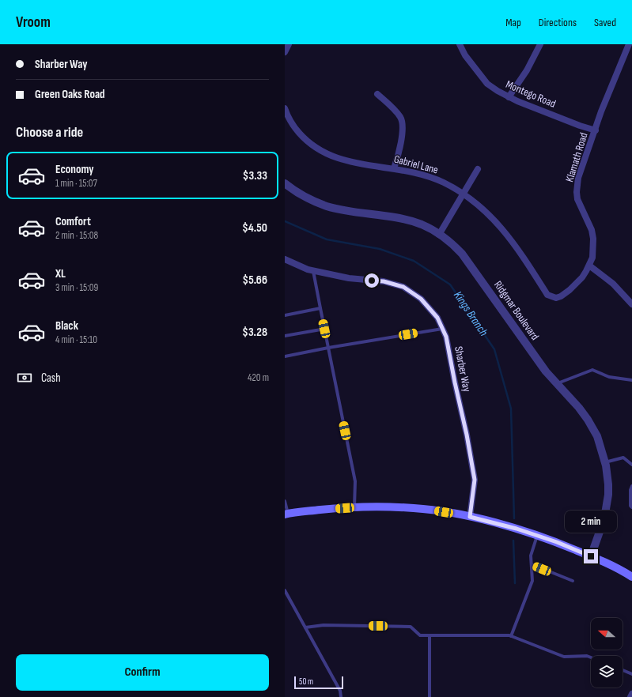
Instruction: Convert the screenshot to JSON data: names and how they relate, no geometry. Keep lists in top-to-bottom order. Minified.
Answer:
{"streets":{"street":["Montego Road","Klamath Road","Gabriel Lane","Ridgmar Boulevard","Sharber Way"]},"crossings":[["Montego Road","Klamath Road"],["Klamath Road","Gabriel Lane"]],"water":["Kings Branch"],"scale_bar":"50 m","north":"left","page":{"header":"Vroom","nav":["Map","Directions","Saved"],"banner":["Sharber Way","Green Oaks Road"],"heading":"Choose a ride","list":[{"name":"Economy","note":"1 min · 15:07","value":"$3.33"},{"name":"Comfort","note":"2 min · 15:08","value":"$4.50"},{"name":"XL","note":"3 min · 15:09","value":"$5.66"},{"name":"Black","note":"4 min · 15:10","value":"$3.28"}],"pay":["Cash","420 m"],"bubble":"2 min","buttons":"Confirm","scale":"50 m"}}
